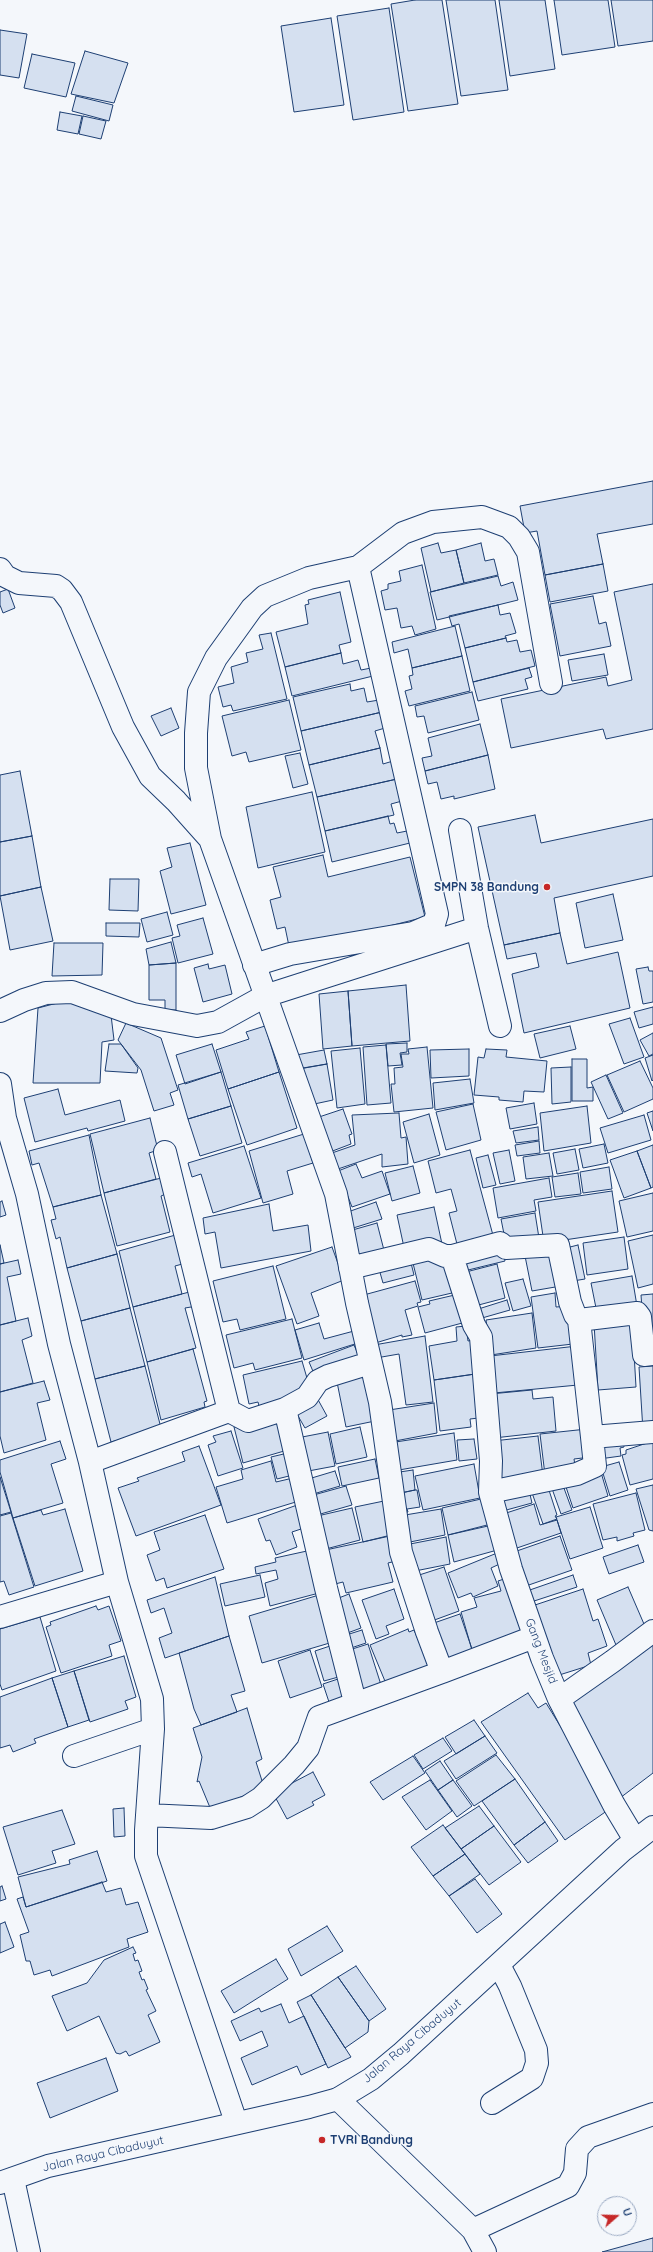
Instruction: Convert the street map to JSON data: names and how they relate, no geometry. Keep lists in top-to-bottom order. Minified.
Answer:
{"streets":{"street":["Gang Mesjid","Jalan Raya Cibaduyut"]},"places":["SMPN 38 Bandung","TVRI Bandung"],"north":"right"}
